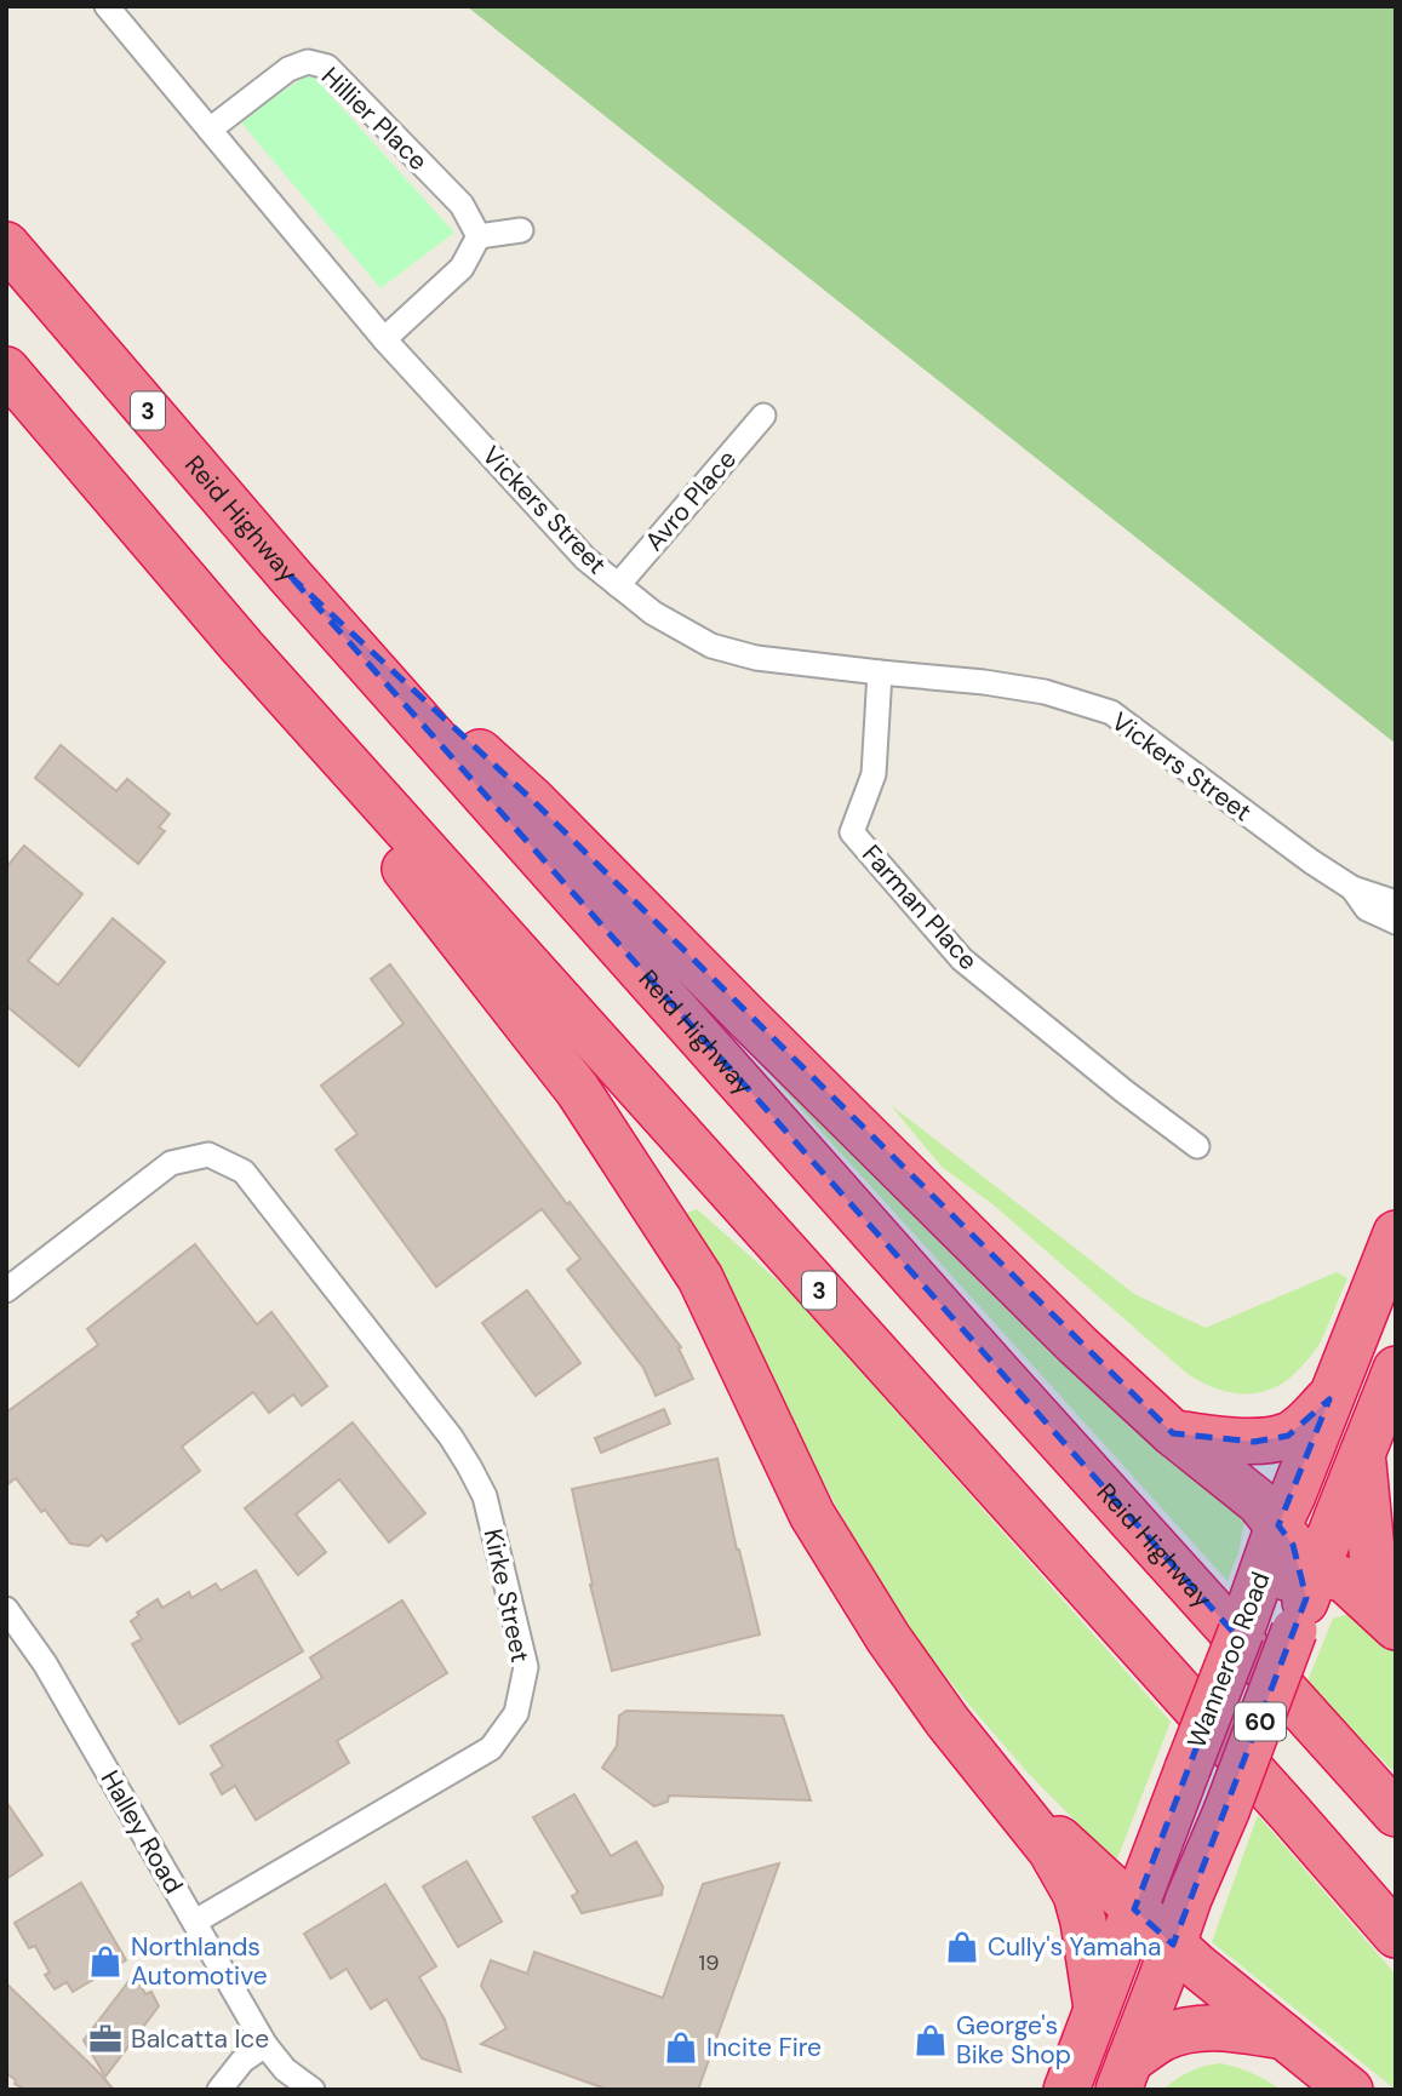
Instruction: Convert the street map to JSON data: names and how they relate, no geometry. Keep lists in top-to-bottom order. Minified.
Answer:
{"streets":{"highway":["3","Reid Highway","Wanneroo Road","60"],"street":["Hillier Place","Avro Place","Vickers Street","Farman Place","Kirke Street","Halley Road"]},"crossings":[["Hillier Place","Vickers Street"],["Avro Place","Vickers Street"],["Vickers Street","Farman Place"],["Kirke Street","Halley Road"]],"places":{"shop":["Cully's Yamaha","Northlands Automotive","George's Bike Shop","Incite Fire"],"office":["Balcatta Ice"]},"house_numbers":["19"]}
